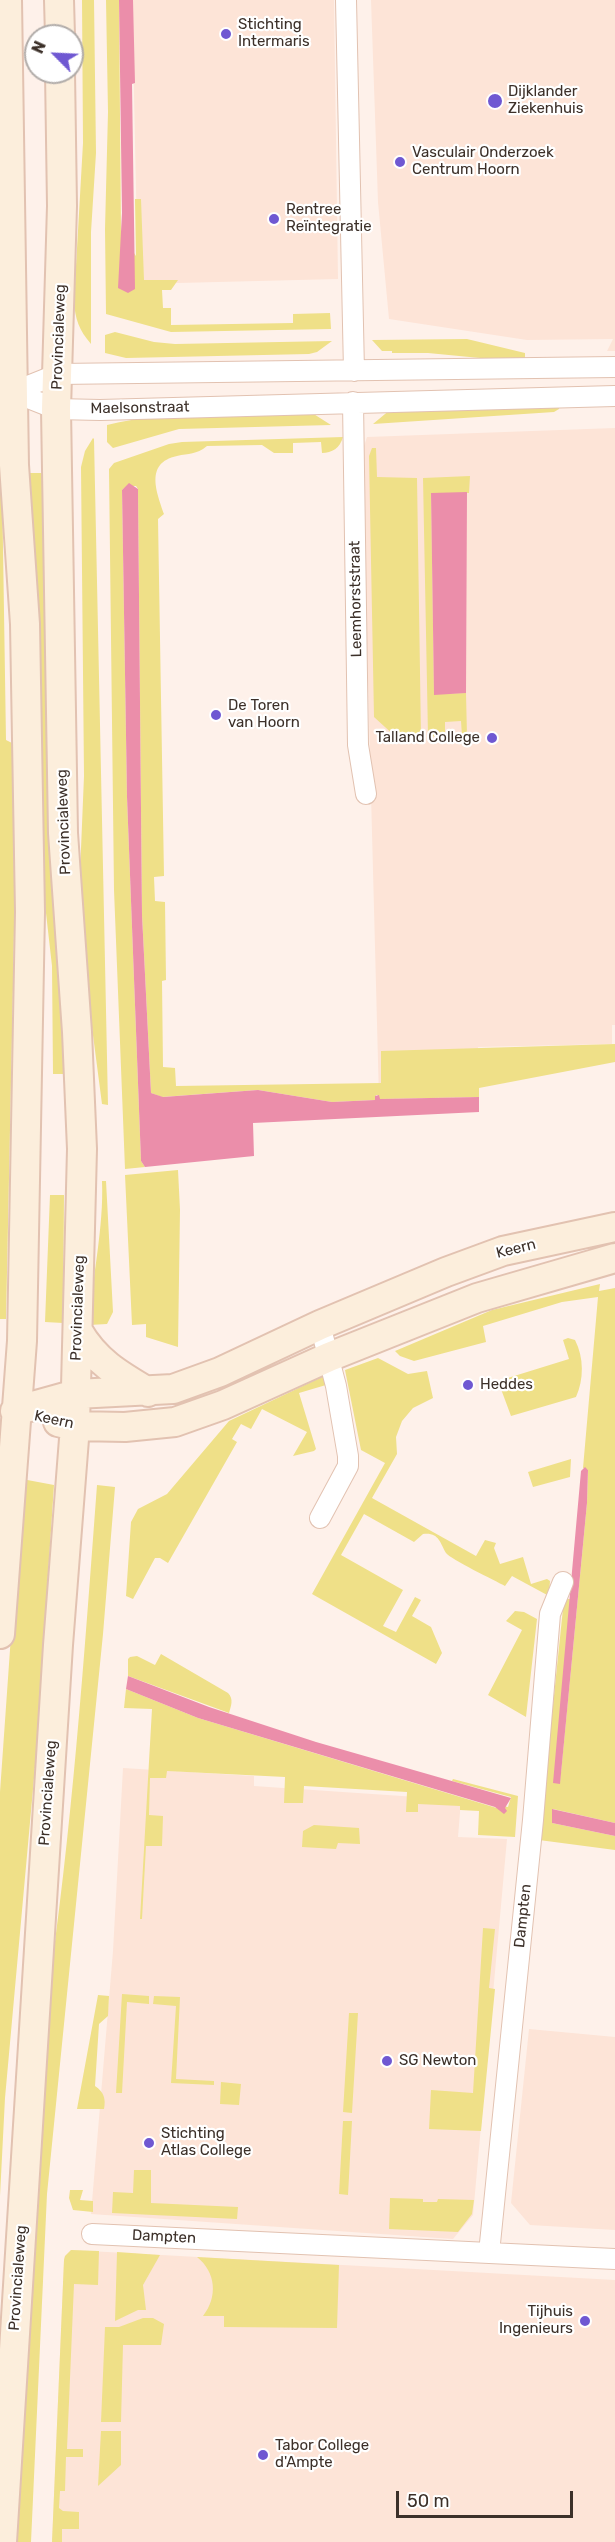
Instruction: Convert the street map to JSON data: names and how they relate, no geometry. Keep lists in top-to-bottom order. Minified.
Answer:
{"streets":{"main road":["Provincialeweg","Keern"],"street":["Maelsonstraat","Leemhorststraat","Dampten"]},"crossings":[["Provincialeweg","Maelsonstraat"],["Provincialeweg","Keern"],["Maelsonstraat","Leemhorststraat"]],"places":["Stichting Intermaris","Dijklander Ziekenhuis","Vasculair Onderzoek Centrum Hoorn","Rentree Reïntegratie","De Toren van Hoorn","Talland College","Heddes","SG Newton","Stichting Atlas College","Tijhuis Ingenieurs","Tabor College d'Ampte"],"scale_bar":"50 m","north":"top left"}
